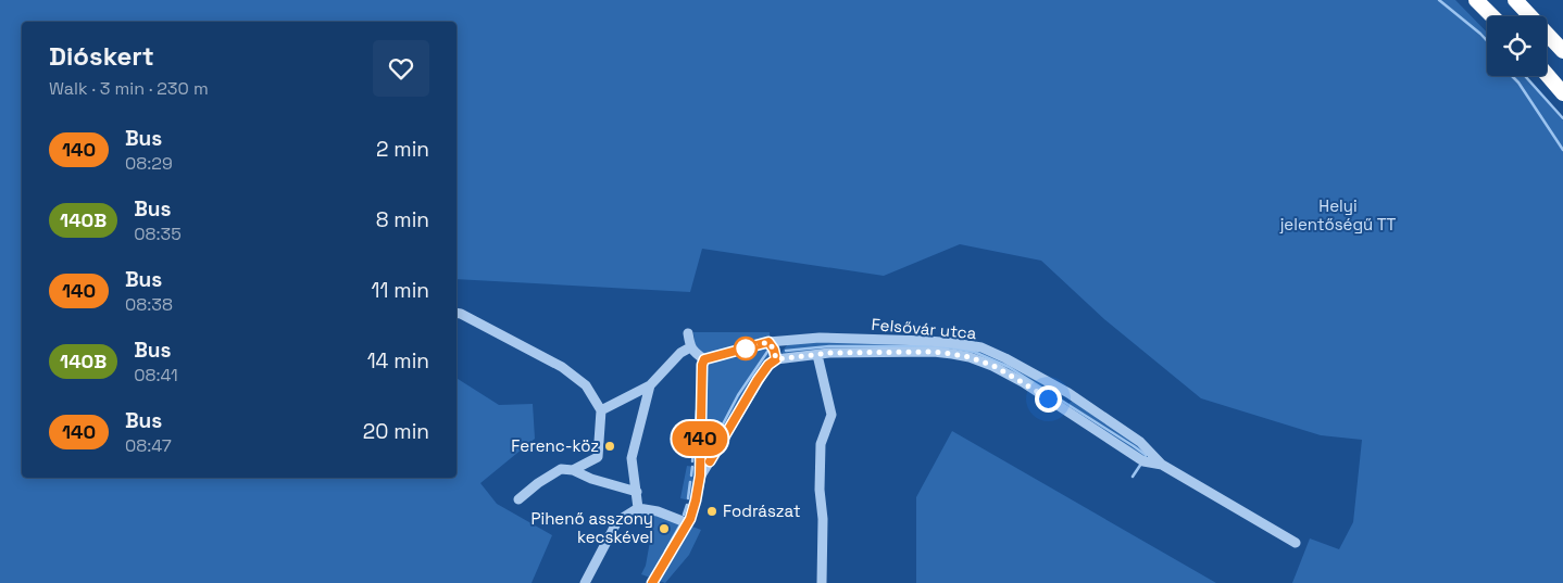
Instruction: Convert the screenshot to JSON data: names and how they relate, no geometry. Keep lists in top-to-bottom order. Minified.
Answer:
{"streets":{"street":["Felsővár utca"]},"parks":["Helyi jelentőségű TT"],"places":["Ferenc-köz","Fodrászat","Pihenő asszony kecskével"],"lines":["bus line 140"],"page":{"on_map":"140","heading":["Dióskert","Walk · 3 min · 230 m"],"list":[{"mark":"140","name":"Bus","note":"08:29","value":"2 min"},{"mark":"140B","name":"Bus","note":"08:35","value":"8 min"},{"mark":"140","name":"Bus","note":"08:38","value":"11 min"},{"mark":"140B","name":"Bus","note":"08:41","value":"14 min"},{"mark":"140","name":"Bus","note":"08:47","value":"20 min"}]}}
